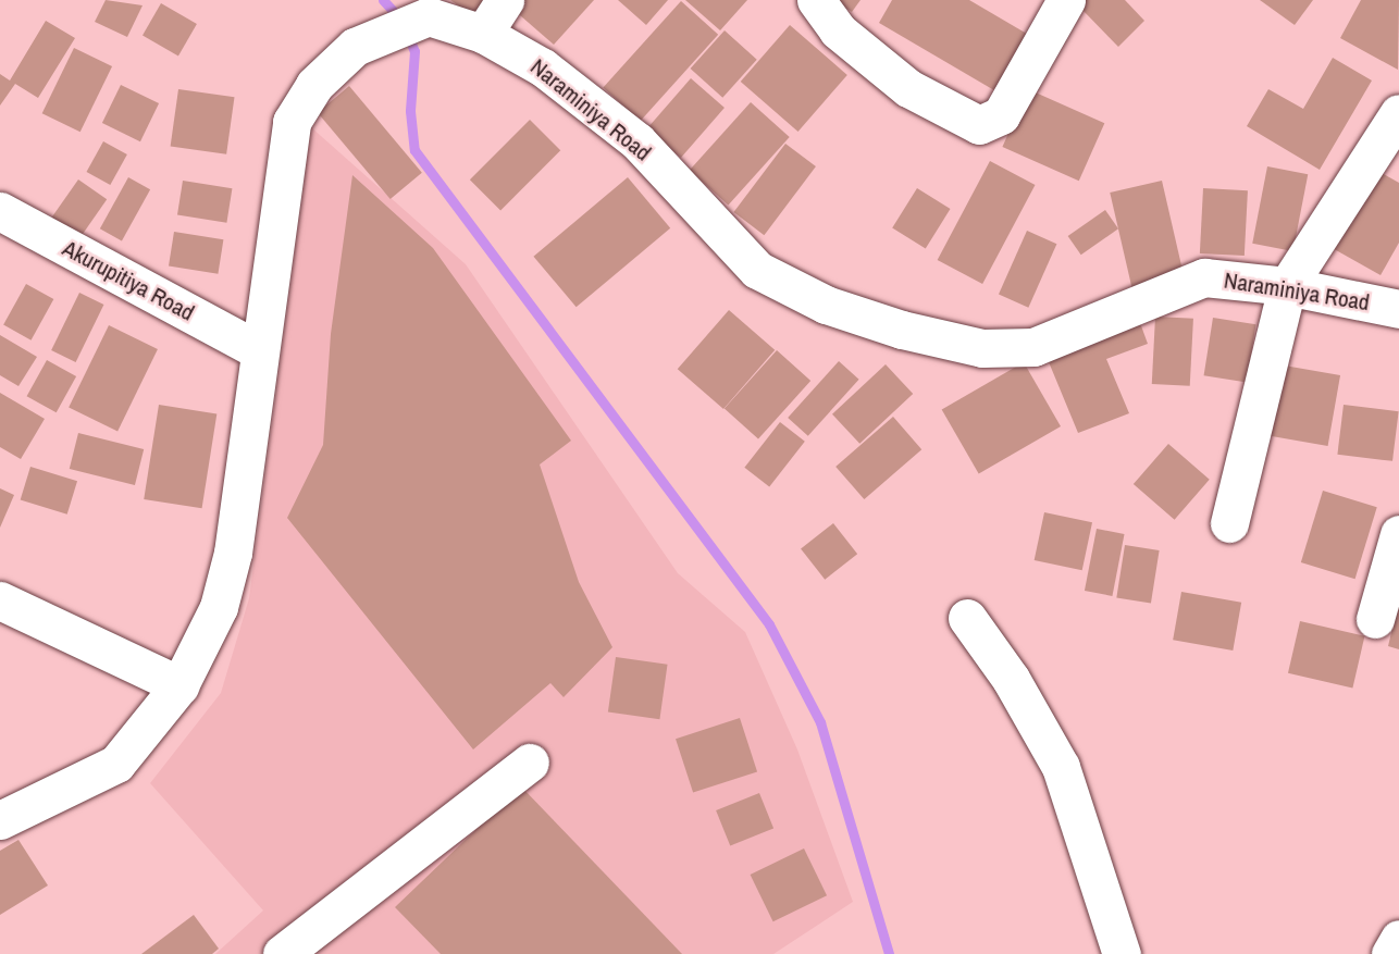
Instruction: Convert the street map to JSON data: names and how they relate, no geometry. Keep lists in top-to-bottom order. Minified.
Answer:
{"streets":{"street":["Naraminiya Road","Akurupitiya Road"]},"crossings":[["Naraminiya Road","Akurupitiya Road"]]}
